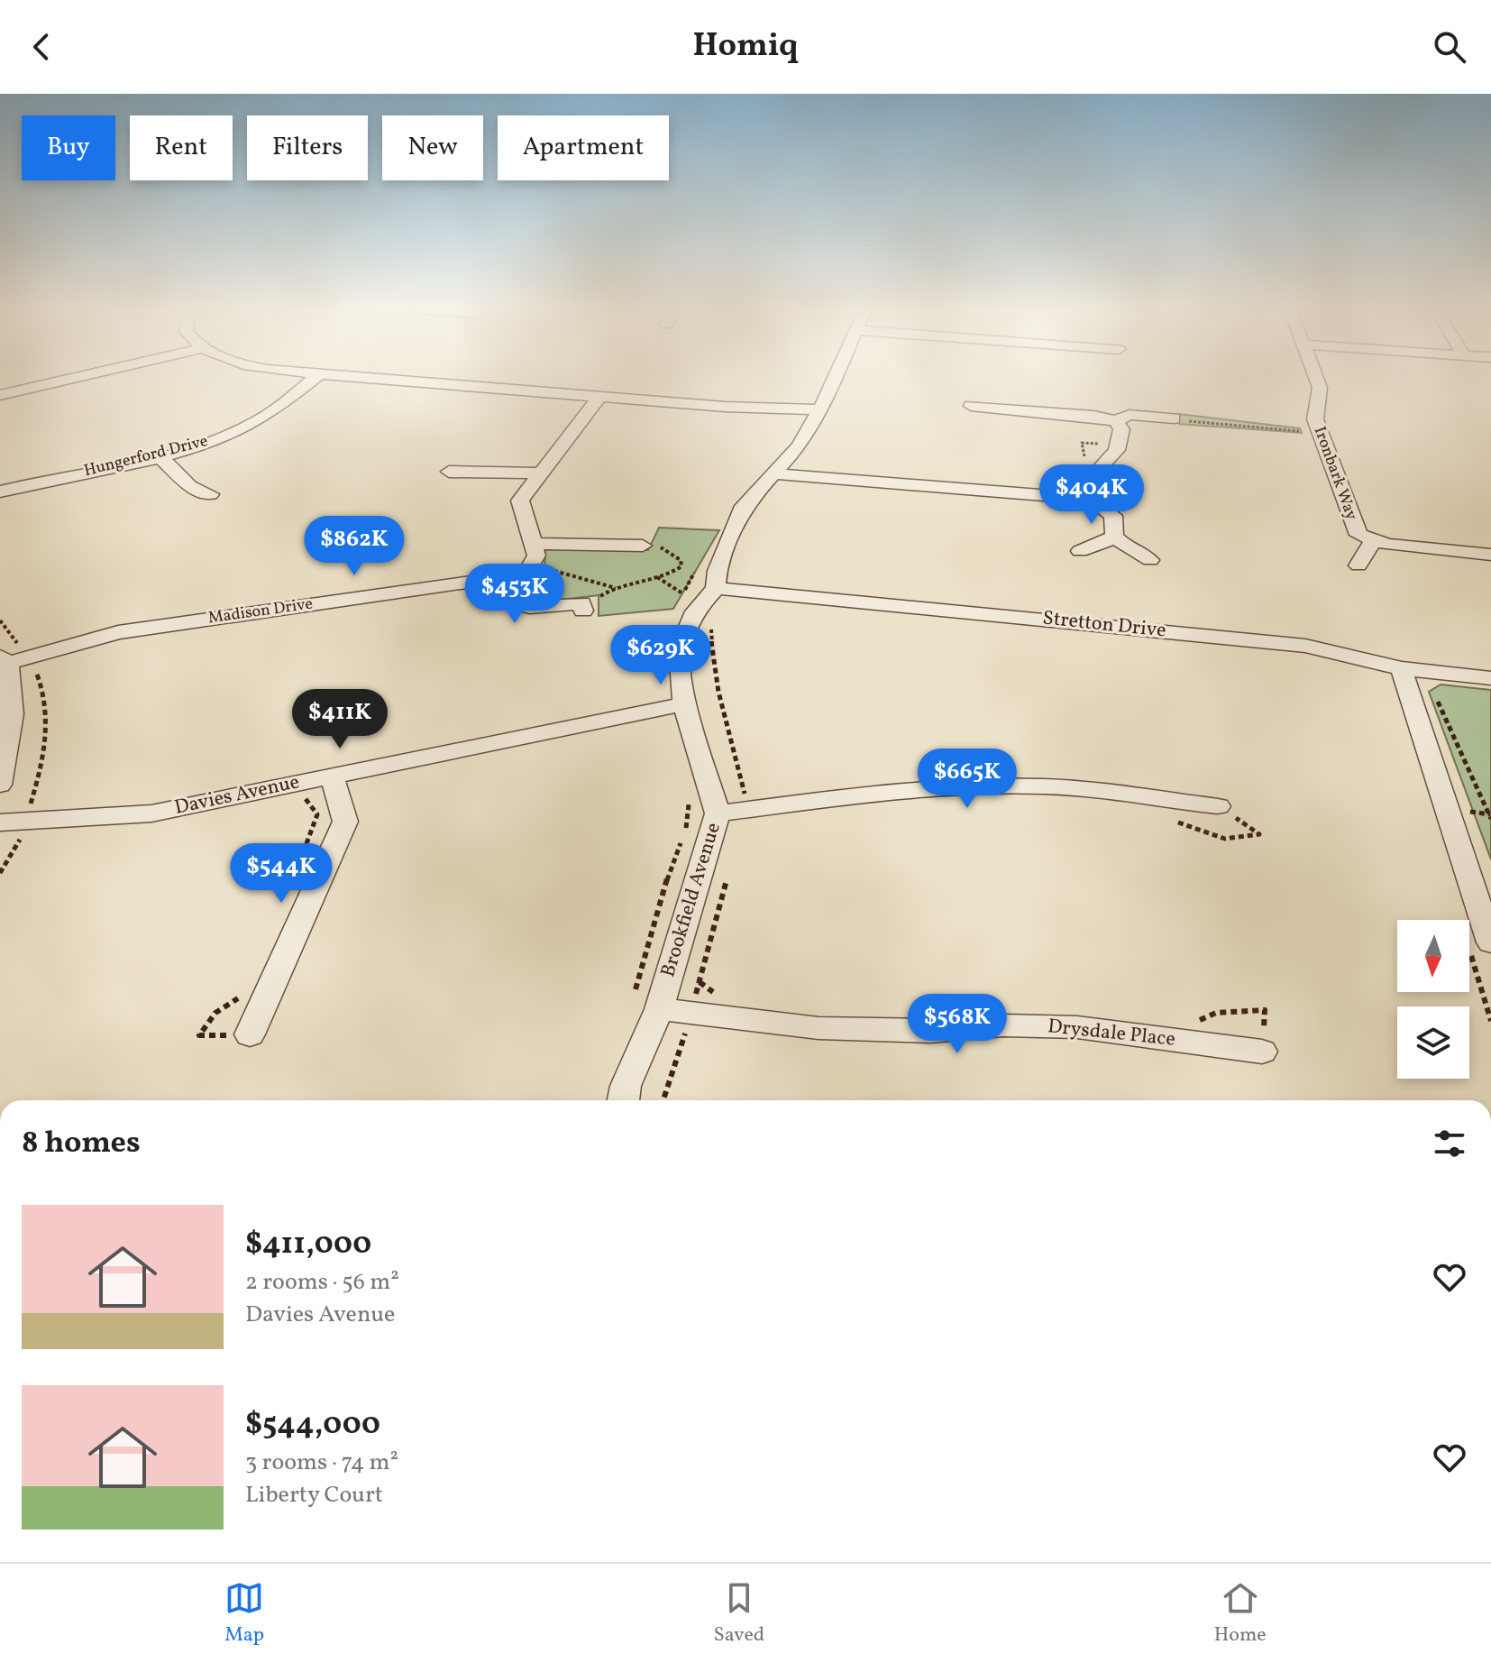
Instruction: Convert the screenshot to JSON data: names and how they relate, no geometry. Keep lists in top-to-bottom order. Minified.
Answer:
{"streets":{"street":["Hungerford Drive","Ironbark Way","Madison Drive","Stretton Drive","Davies Avenue","Brookfield Avenue","Drysdale Place"]},"crossings":[["Stretton Drive","Brookfield Avenue"],["Davies Avenue","Brookfield Avenue"],["Brookfield Avenue","Drysdale Place"]],"north":"bottom","page":{"header":"Homiq","chip":["Buy","Rent","Filters","New","Apartment"],"price":["$404K","$862K","$453K","$629K","$411K","$665K","$544K","$568K"],"heading":"8 homes","list":[{"name":"$411,000","note":"2 rooms · 56 m² · Davies Avenue"},{"name":"$544,000","note":"3 rooms · 74 m² · Liberty Court"}],"tabs":["Map","Saved","Home"]}}
